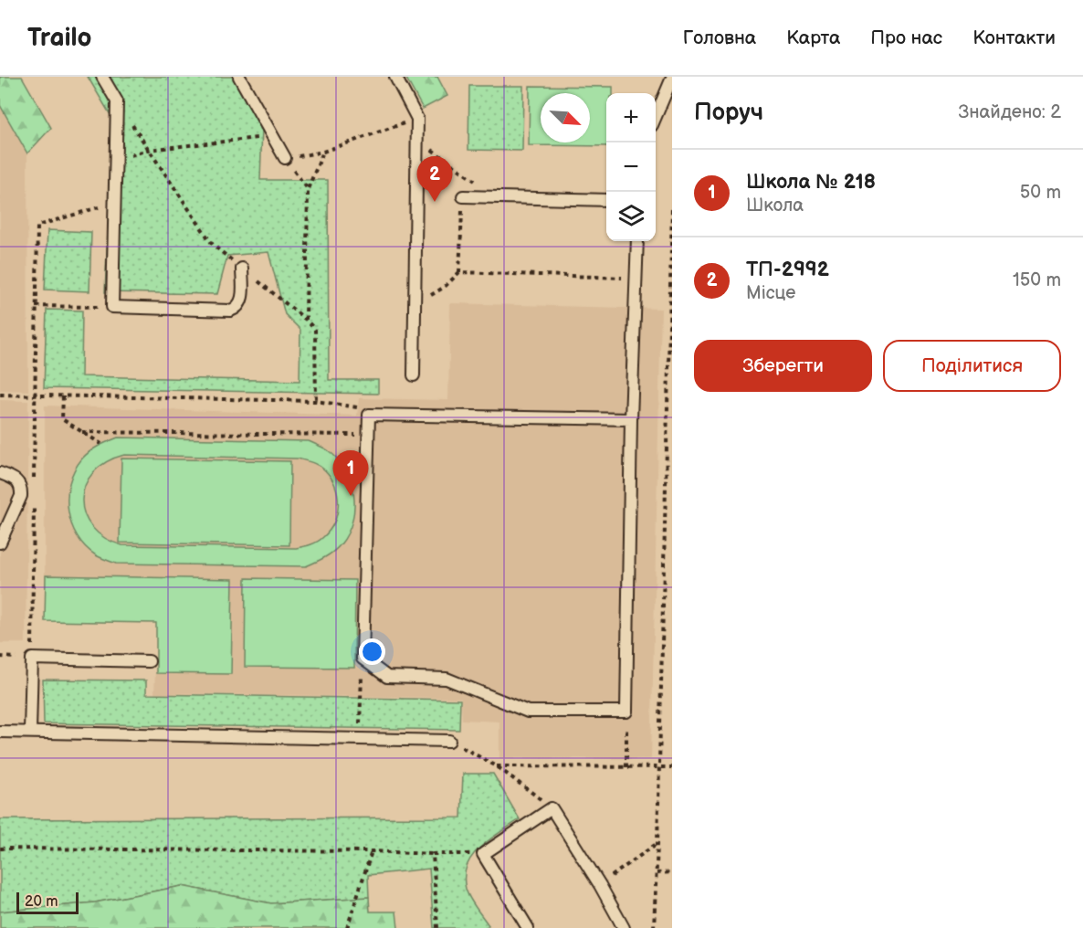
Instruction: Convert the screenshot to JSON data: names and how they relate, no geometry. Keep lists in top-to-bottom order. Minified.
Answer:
{"scale_bar":"20 m","north":"bottom right","page":{"header":"Trailo","nav":["Головна","Карта","Про нас","Контакти"],"heading":["Поруч","Знайдено: 2"],"map_buttons":["+","−"],"list":[{"mark":"1","name":"Школа № 218","note":"Школа","value":"50 m"},{"mark":"2","name":"ТП-2992","note":"Місце","value":"150 m"}],"pins":["2","1"],"buttons":["Зберегти","Поділитися"],"scale":"20 m"}}
